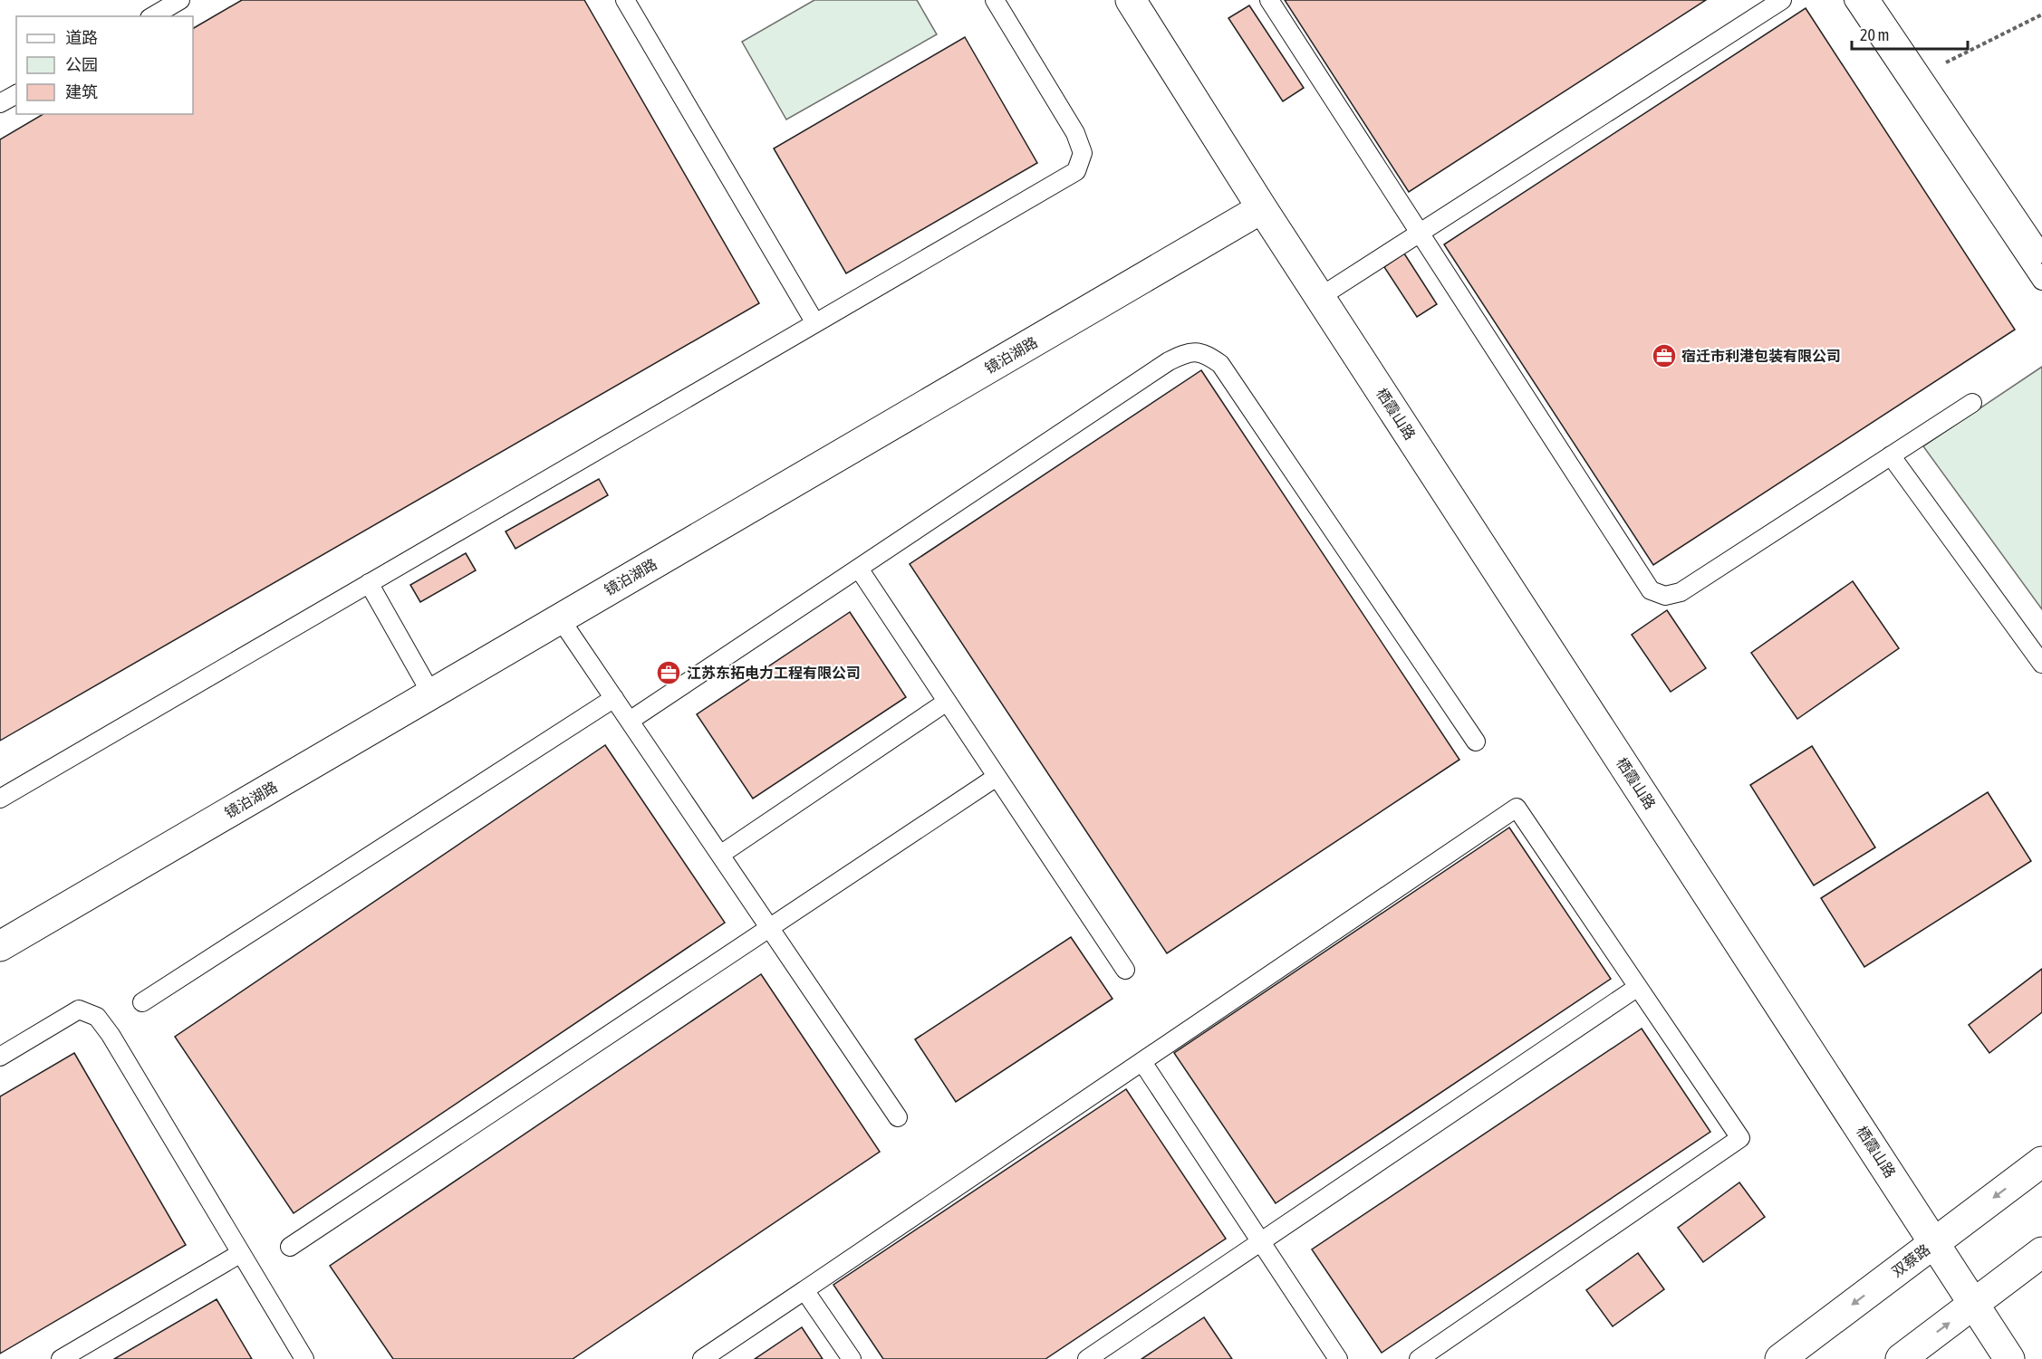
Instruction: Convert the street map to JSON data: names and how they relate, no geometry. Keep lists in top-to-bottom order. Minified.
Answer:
{"streets":{"street":["镜泊湖路","栖霞山路","双蔡路"]},"crossings":[["镜泊湖路","栖霞山路"],["栖霞山路","双蔡路"]],"places":{"office":["宿迁市利港包装有限公司","江苏东拓电力工程有限公司"]},"legend":["道路","公园","建筑"],"scale_bar":"20 m"}
